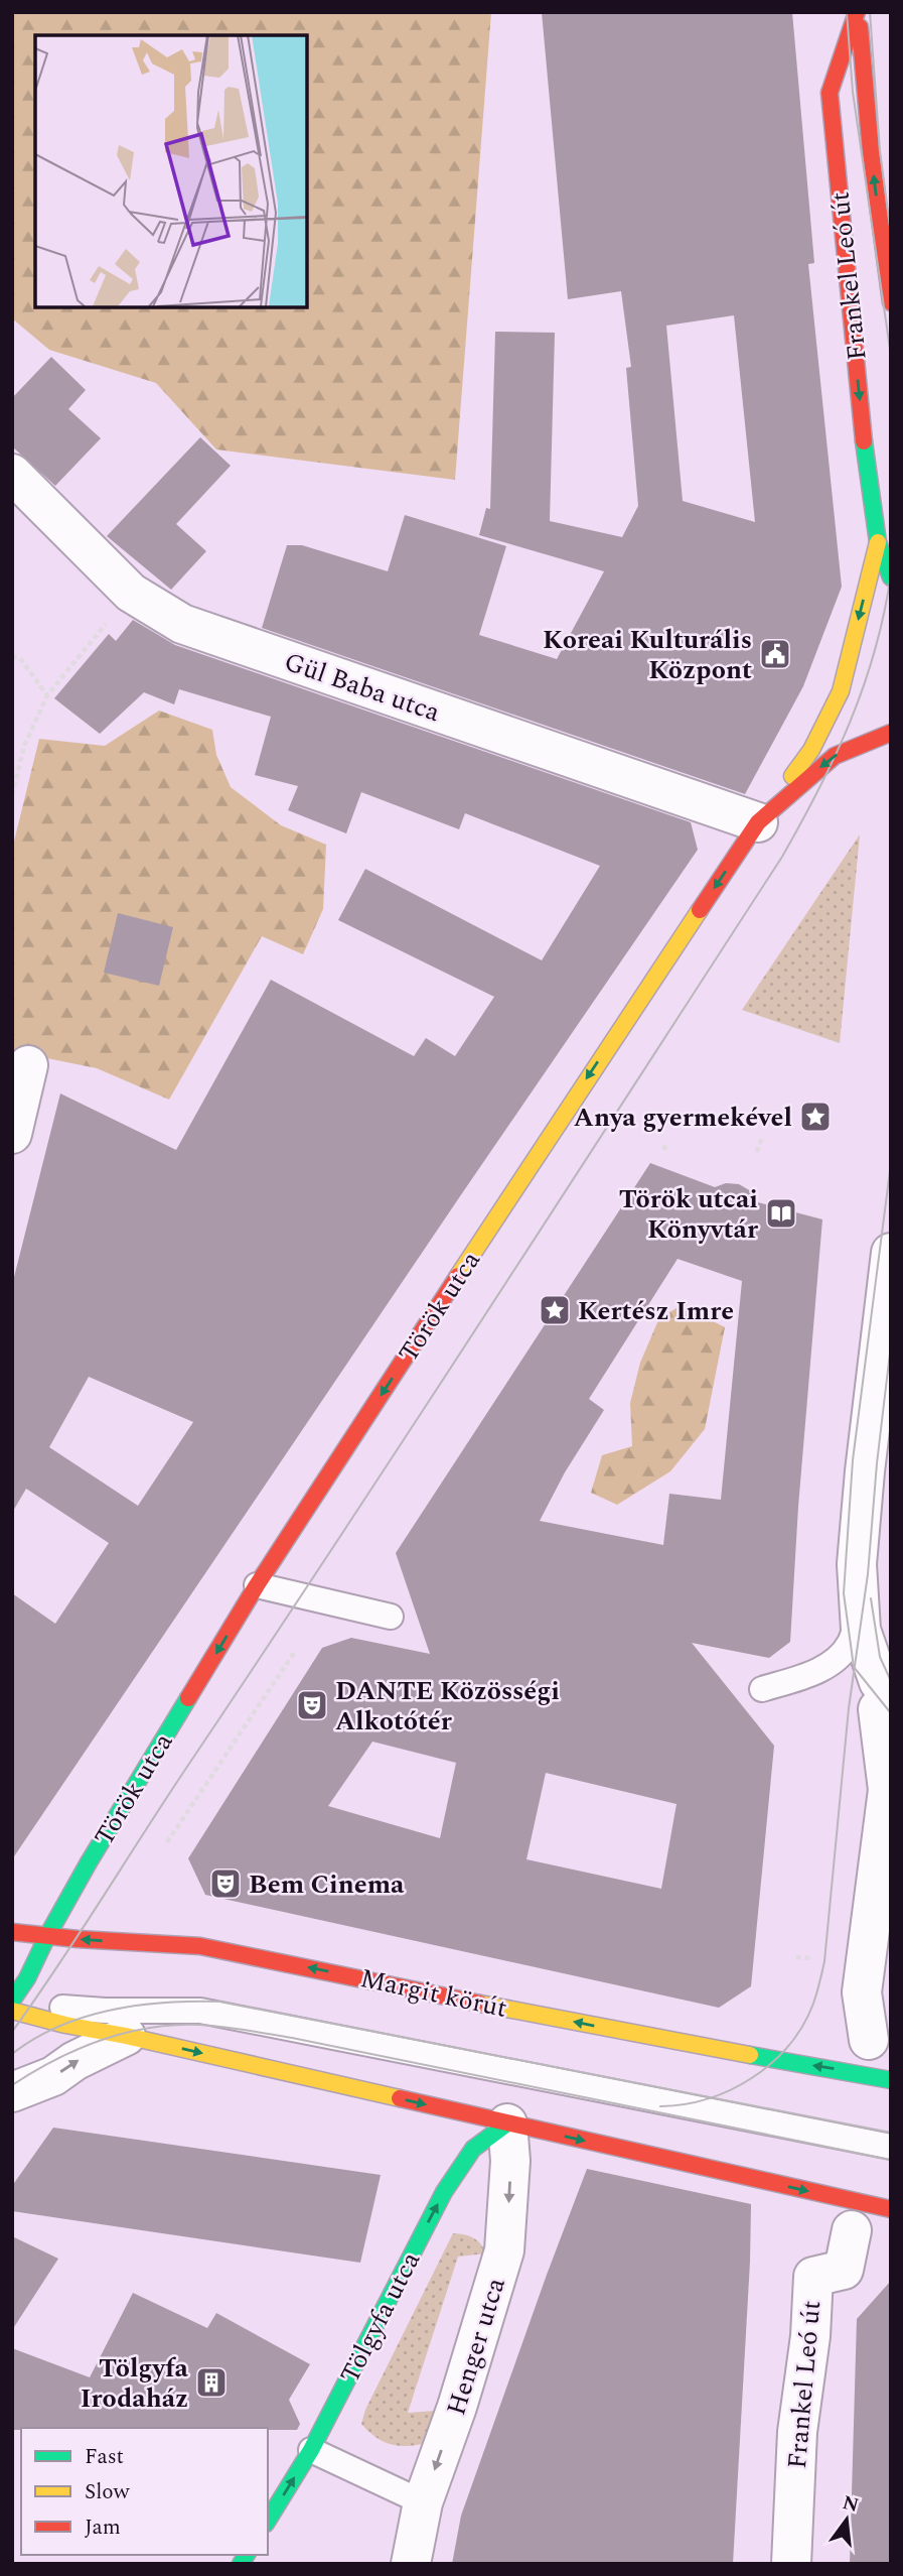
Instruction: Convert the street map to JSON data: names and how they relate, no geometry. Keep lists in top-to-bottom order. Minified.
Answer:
{"streets":{"main road":["Frankel Leó út","Török utca","Margit körút","Tölgyfa utca"],"street":["Gül Baba utca","Henger utca"]},"crossings":[["Frankel Leó út","Gül Baba utca"],["Frankel Leó út","Török utca"],["Gül Baba utca","Török utca"],["Török utca","Margit körút"],["Tölgyfa utca","Henger utca"]],"one_way":["Török utca","Tölgyfa utca","Henger utca"],"places":{"public building":["Koreai Kulturális Központ"],"place":["Anya gyermekével","Kertész Imre"],"library":["Török utcai Könyvtár"],"theatre":["DANTE Közösségi Alkotótér","Bem Cinema"],"building":["Tölgyfa Irodaház"]},"legend":["Fast","Slow","Jam"],"north":"top"}
